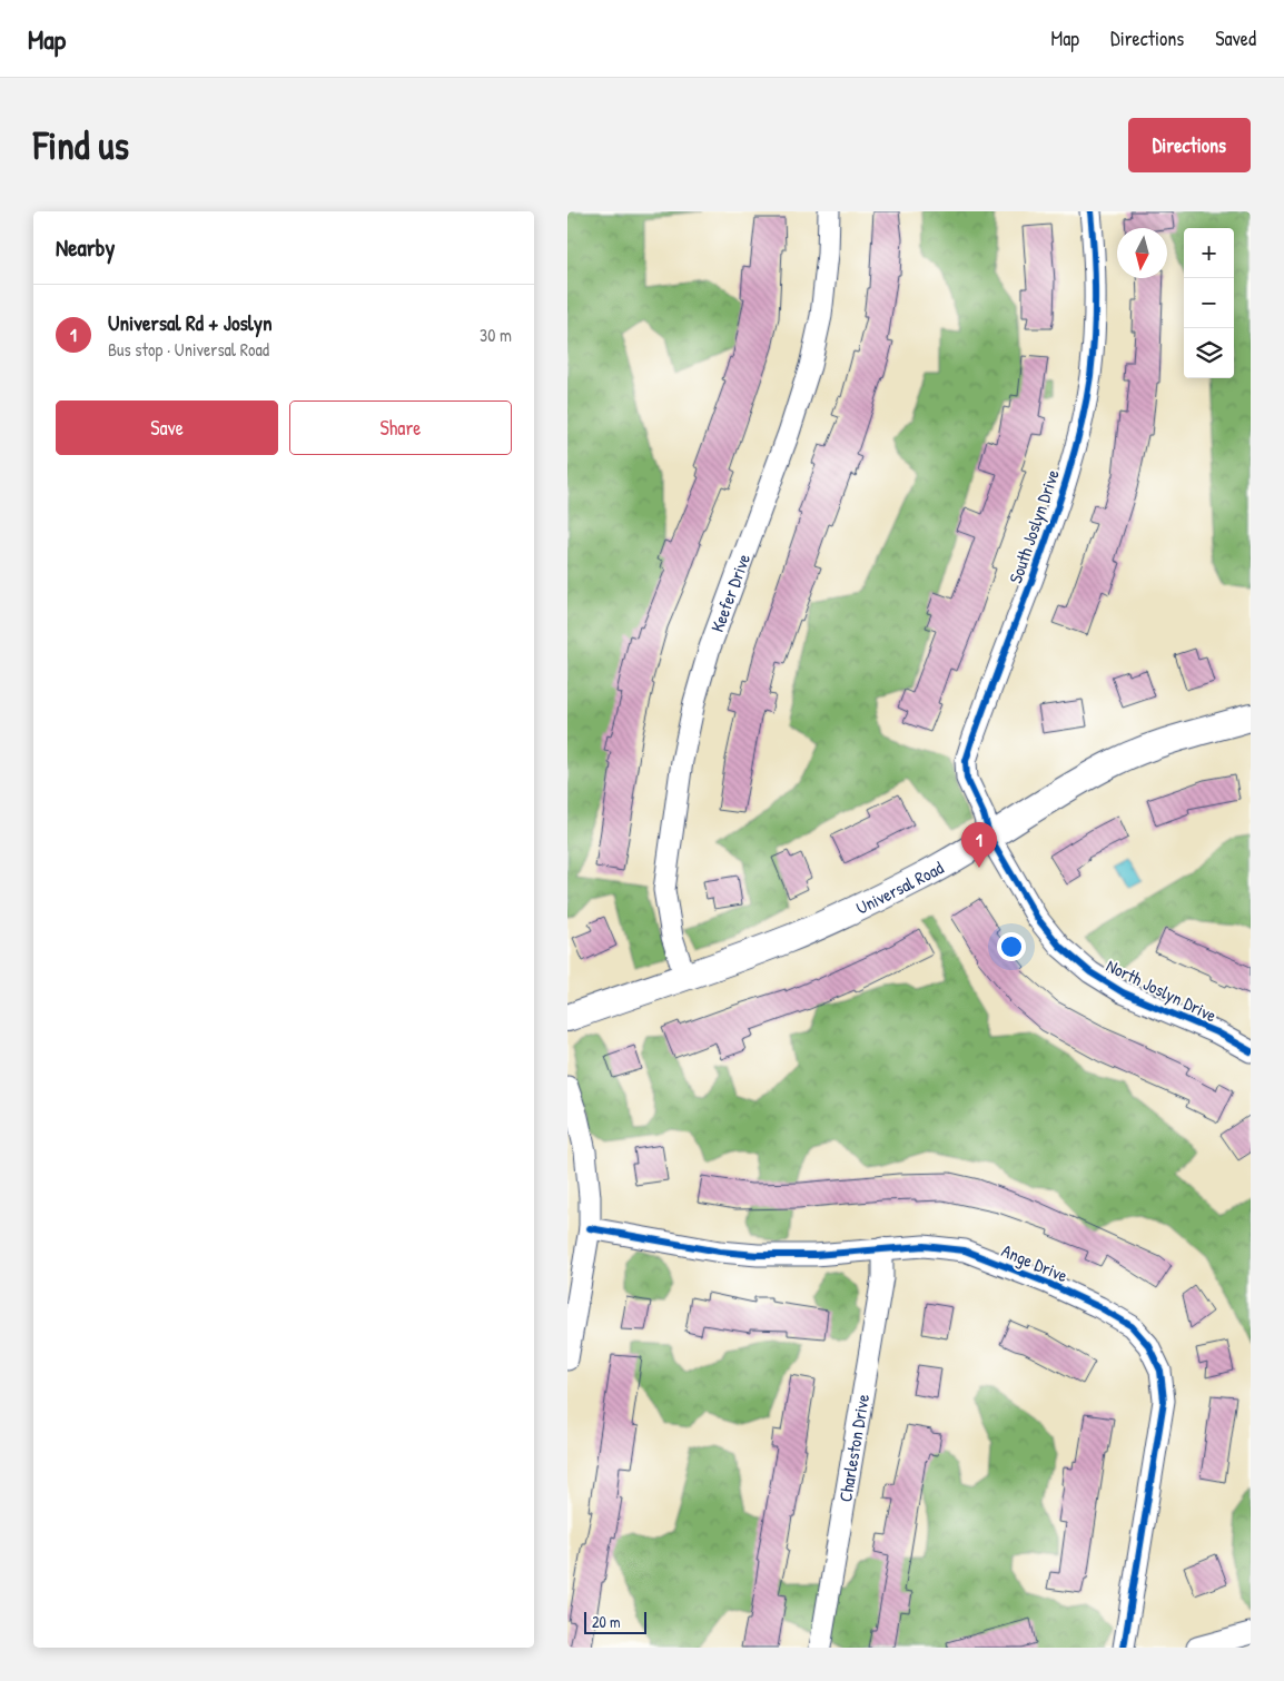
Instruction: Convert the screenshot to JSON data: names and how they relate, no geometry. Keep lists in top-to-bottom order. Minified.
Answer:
{"streets":{"street":["South Joslyn Drive","Keefer Drive","Universal Road","North Joslyn Drive","Ange Drive","Charleston Drive"]},"crossings":[["South Joslyn Drive","Universal Road"],["South Joslyn Drive","North Joslyn Drive"],["Keefer Drive","Universal Road"],["Universal Road","North Joslyn Drive"],["Ange Drive","Charleston Drive"]],"scale_bar":"20 m","north":"bottom","page":{"header":"Map","nav":["Map","Directions","Saved"],"buttons":["Directions",["Save","Share"]],"title":"Find us","heading":"Nearby","map_buttons":["+","−"],"list":[{"mark":"1","name":"Universal Rd + Joslyn","note":"Bus stop · Universal Road","value":"30 m"}],"pins":"1","scale":"20 m"}}
